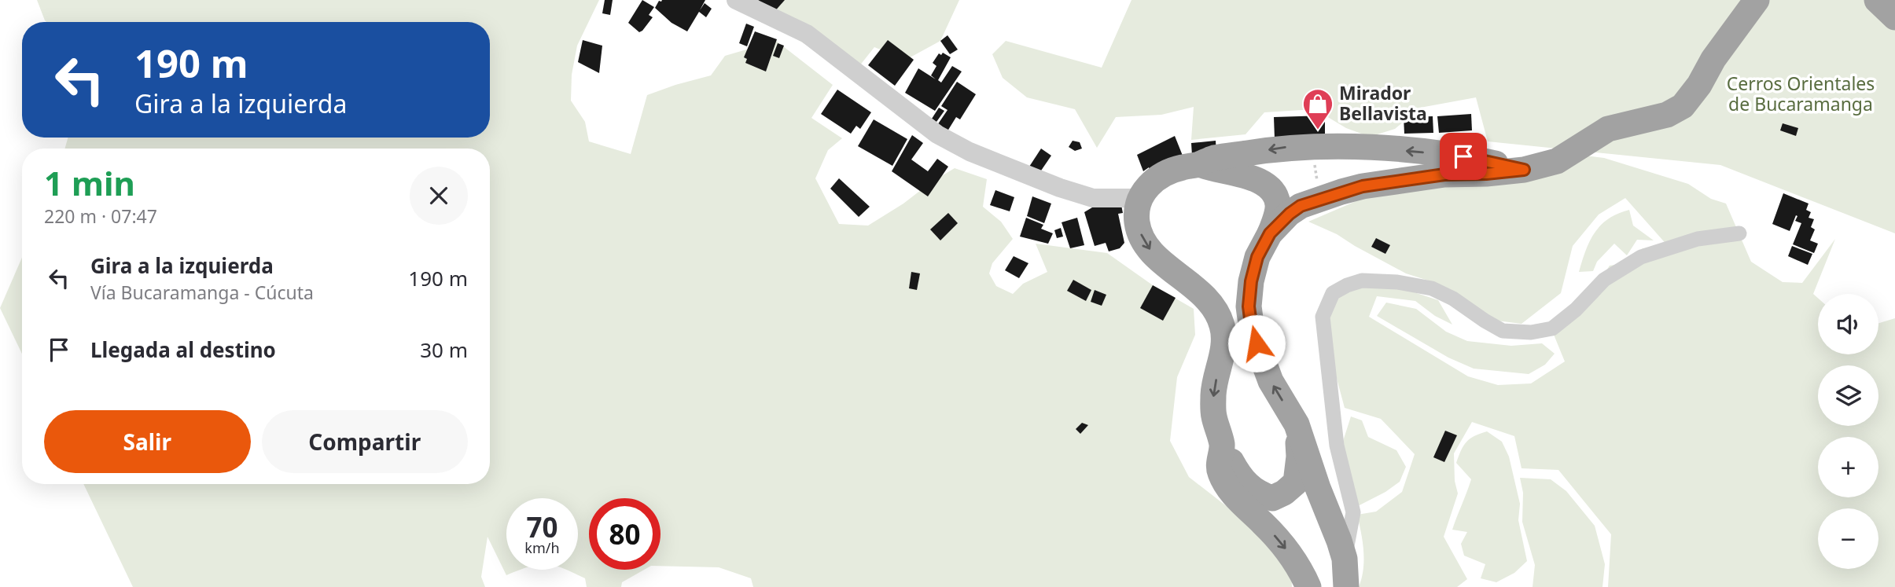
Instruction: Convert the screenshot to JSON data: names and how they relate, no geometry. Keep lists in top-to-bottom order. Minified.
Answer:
{"parks":["Cerros Orientales de Bucaramanga"],"places":{"shop":["Mirador Bellavista"]},"page":{"turn":["190 m","Gira a la izquierda"],"heading":["1 min","220 m · 07:47"],"list":[{"name":"Gira a la izquierda","note":"Vía Bucaramanga - Cúcuta","value":"190 m"},{"name":"Llegada al destino","value":"30 m"}],"map_buttons":["+","−"],"buttons":["Salir","Compartir"],"speed":"70 km/h","limit":"80"}}
